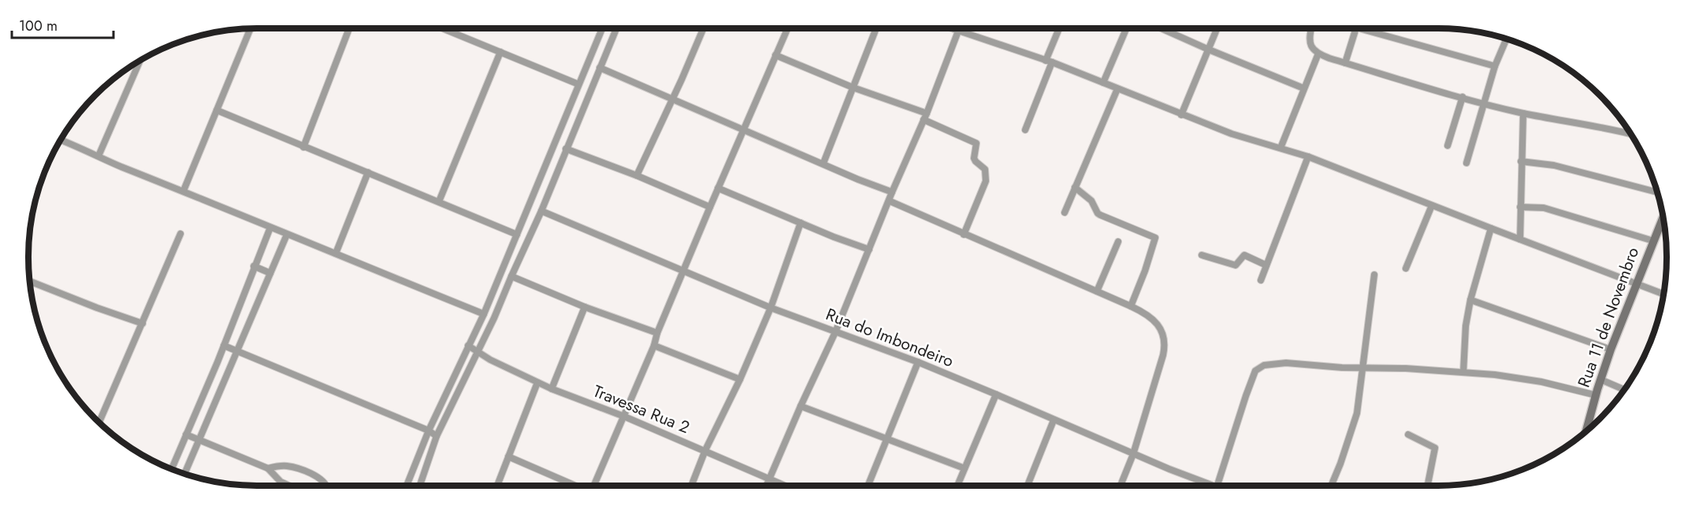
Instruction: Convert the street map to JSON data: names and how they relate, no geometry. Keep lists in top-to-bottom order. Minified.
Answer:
{"streets":{"main road":["Rua 11 de Novembro"],"street":["Rua do Imbondeiro","Travessa Rua 2"]},"scale_bar":"100 m"}
